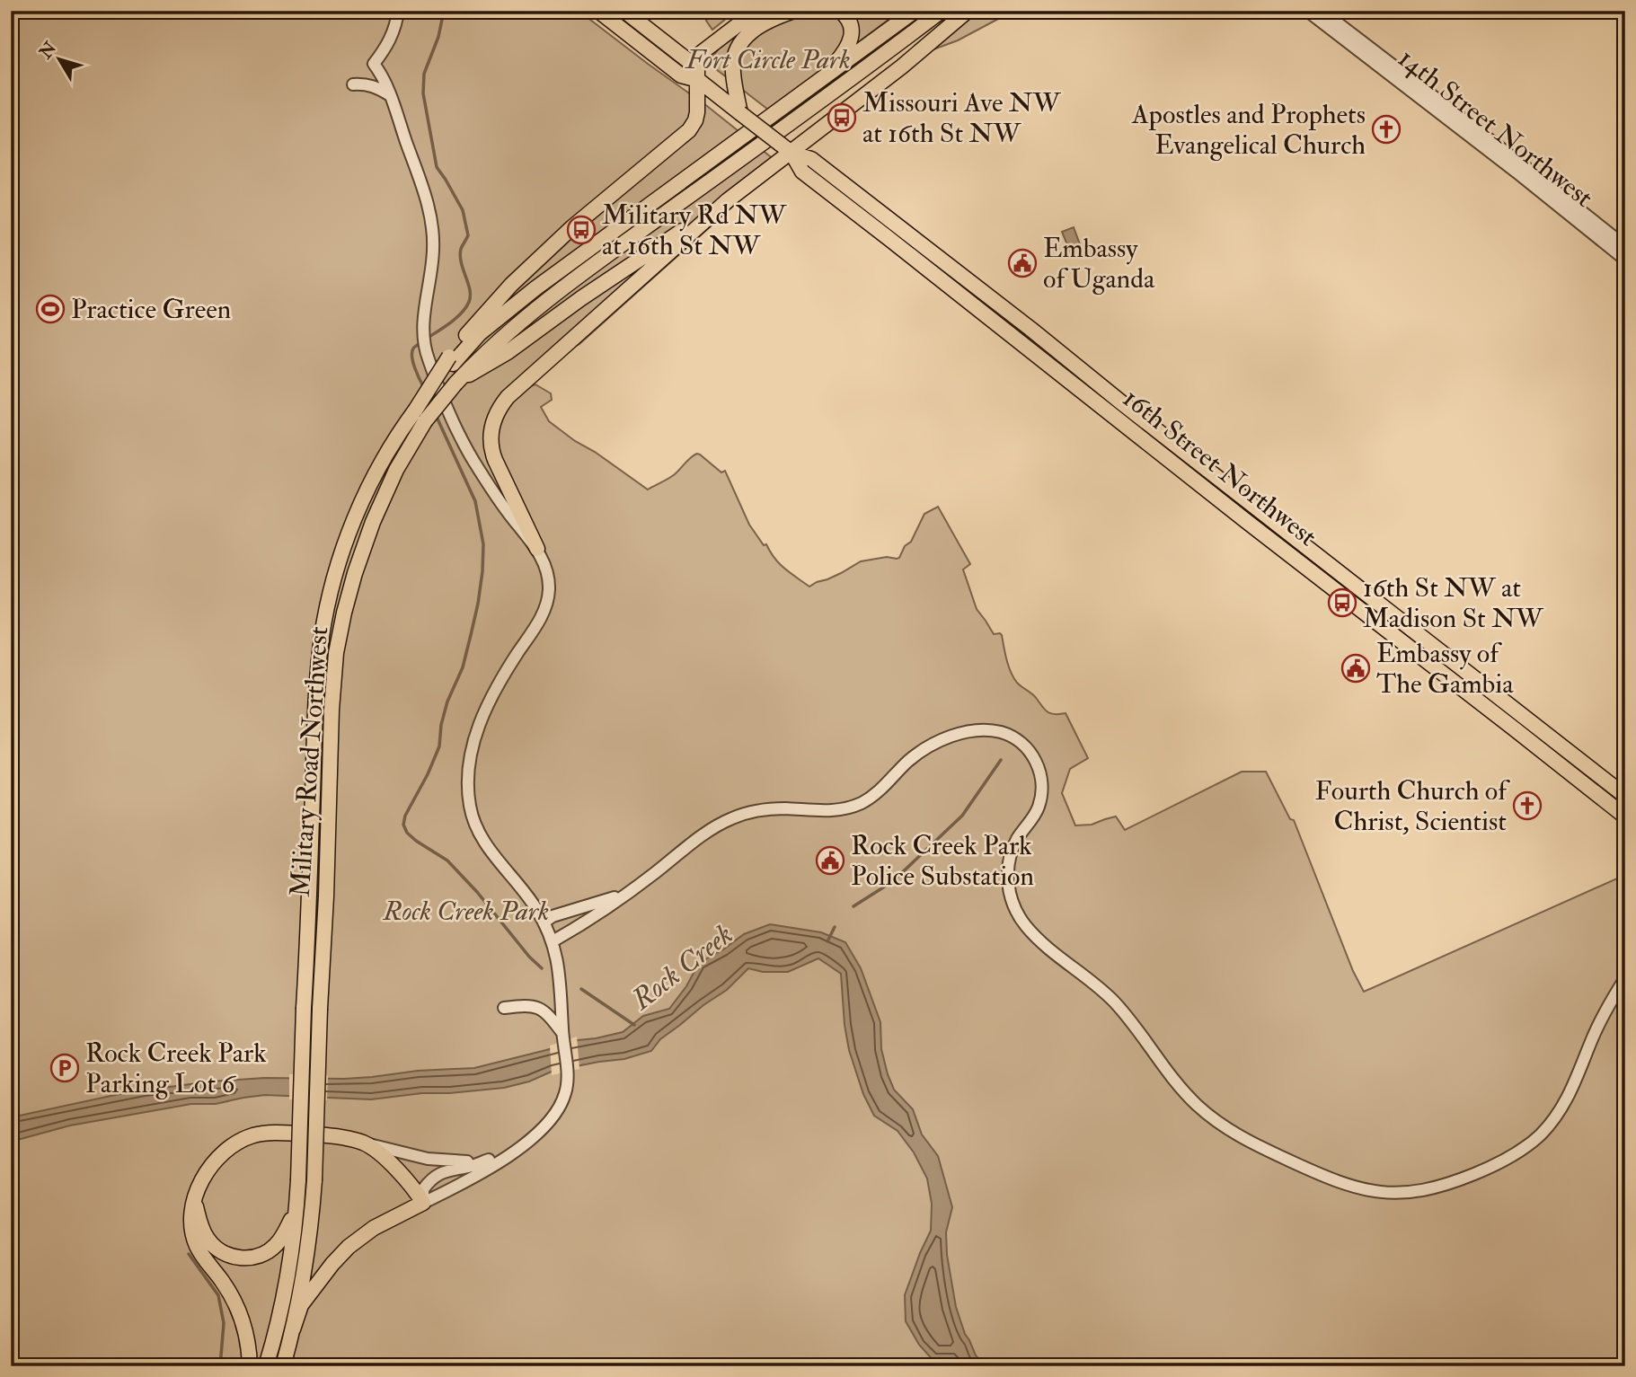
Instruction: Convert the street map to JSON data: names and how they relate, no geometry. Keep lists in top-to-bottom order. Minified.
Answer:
{"streets":{"main road":["16th Street Northwest","Military Road Northwest"],"street":["14th Street Northwest"]},"water":["Rock Creek"],"parks":["Fort Circle Park","Rock Creek Park"],"places":{"bus stop":["Missouri Ave NW at 16th St NW","Military Rd NW at 16th St NW","16th St NW at Madison St NW"],"church":["Apostles and Prophets Evangelical Church","Fourth Church of Christ, Scientist"],"public building":["Embassy of Uganda","Embassy of The Gambia","Rock Creek Park Police Substation"],"sports":["Practice Green"],"parking":["Rock Creek Park Parking Lot 6"]},"north":"top left"}
